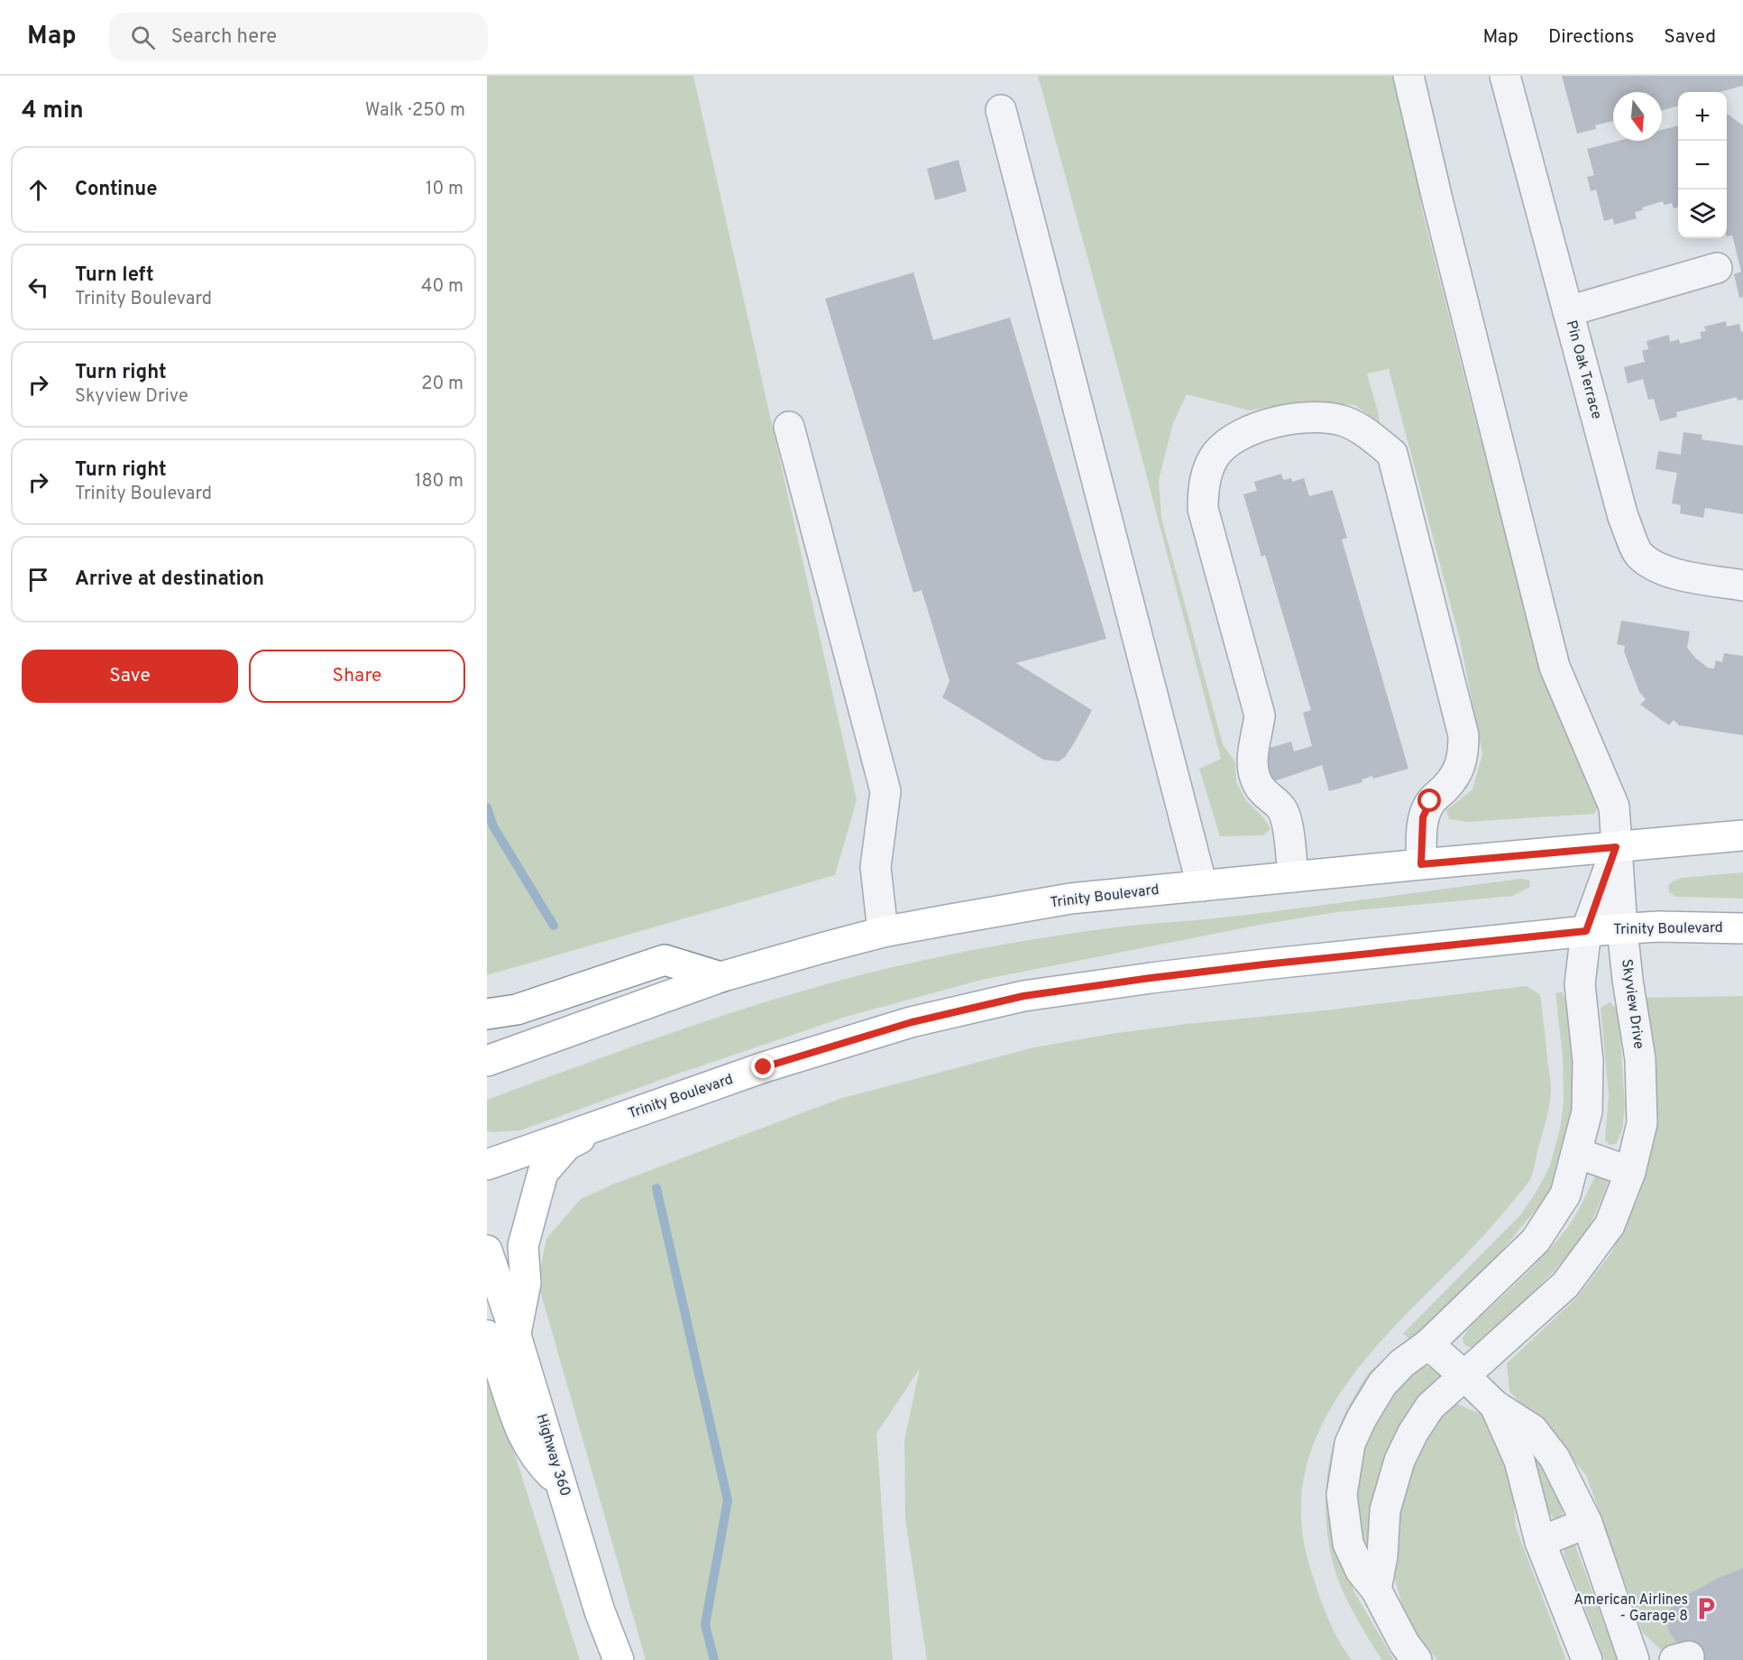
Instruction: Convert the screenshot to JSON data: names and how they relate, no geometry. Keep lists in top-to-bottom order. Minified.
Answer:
{"streets":{"main road":["Trinity Boulevard","Highway 360"],"street":["Pin Oak Terrace","Skyview Drive"]},"crossings":[["Trinity Boulevard","Skyview Drive"]],"places":{"parking":["American Airlines - Garage 8"]},"north":"bottom","page":{"header":"Map","search":"Search here","nav":["Map","Directions","Saved"],"heading":["4 min","Walk · 250 m"],"map_buttons":["+","−"],"list":[["Continue","10 m"],["Turn left","Trinity Boulevard","40 m"],["Turn right","Skyview Drive","20 m"],["Turn right","Trinity Boulevard","180 m"],"Arrive at destination"],"buttons":["Save","Share"]}}
